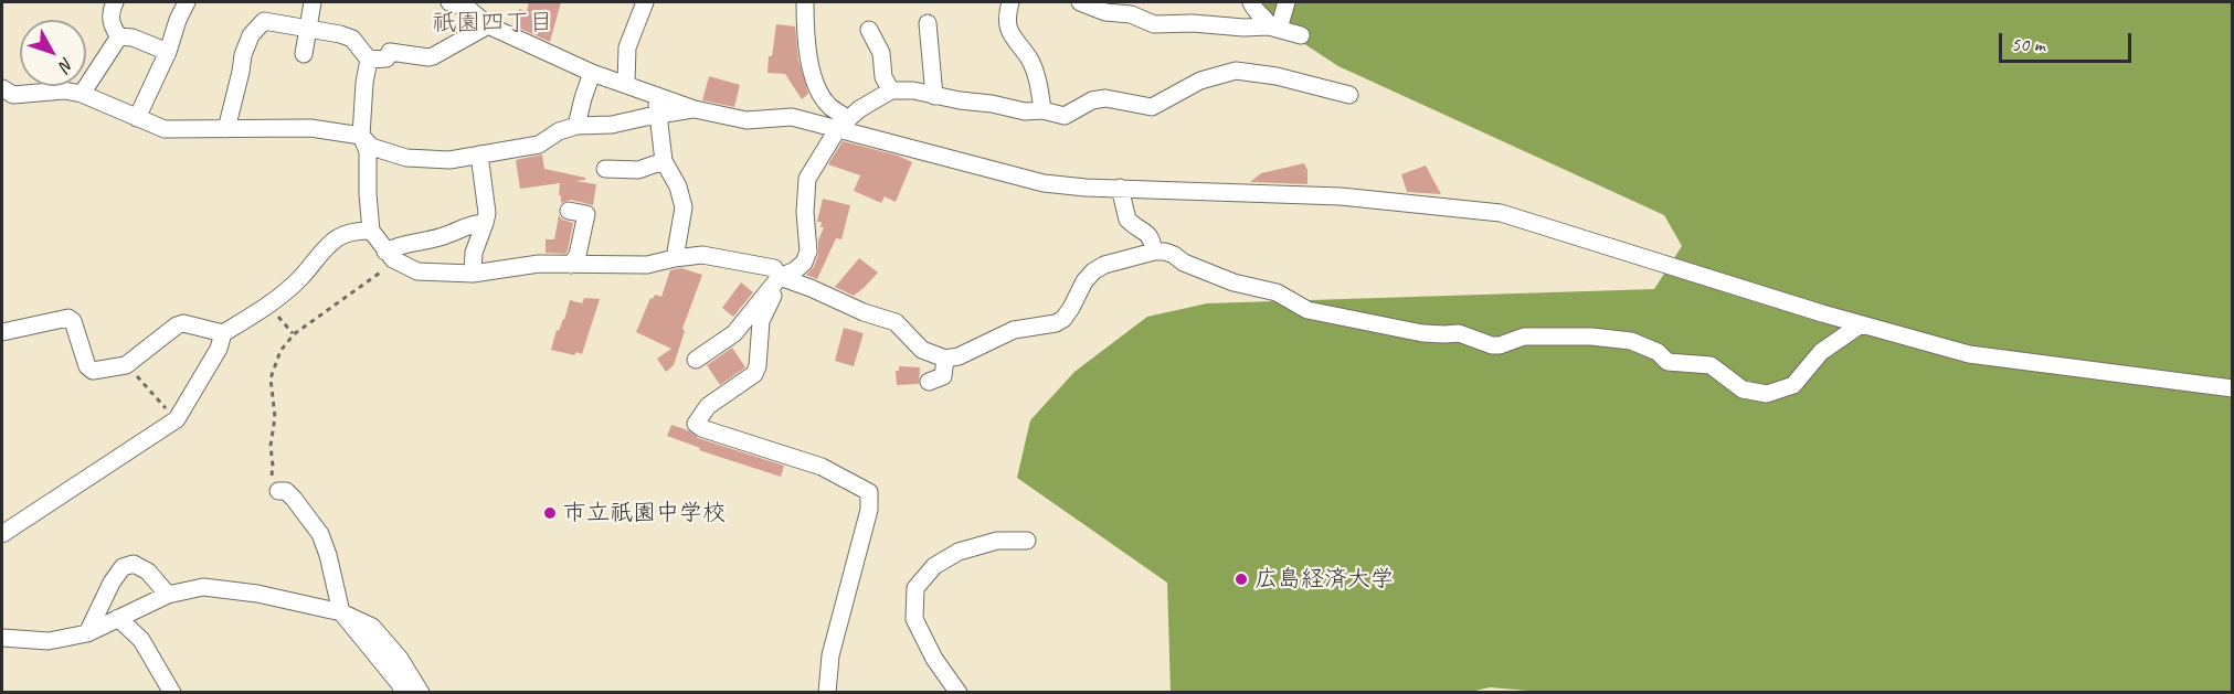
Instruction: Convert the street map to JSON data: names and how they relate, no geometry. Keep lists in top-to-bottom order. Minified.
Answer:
{"districts":["祇園四丁目"],"places":["市立祇園中学校","広島経済大学"],"scale_bar":"50 m","north":"bottom right"}
